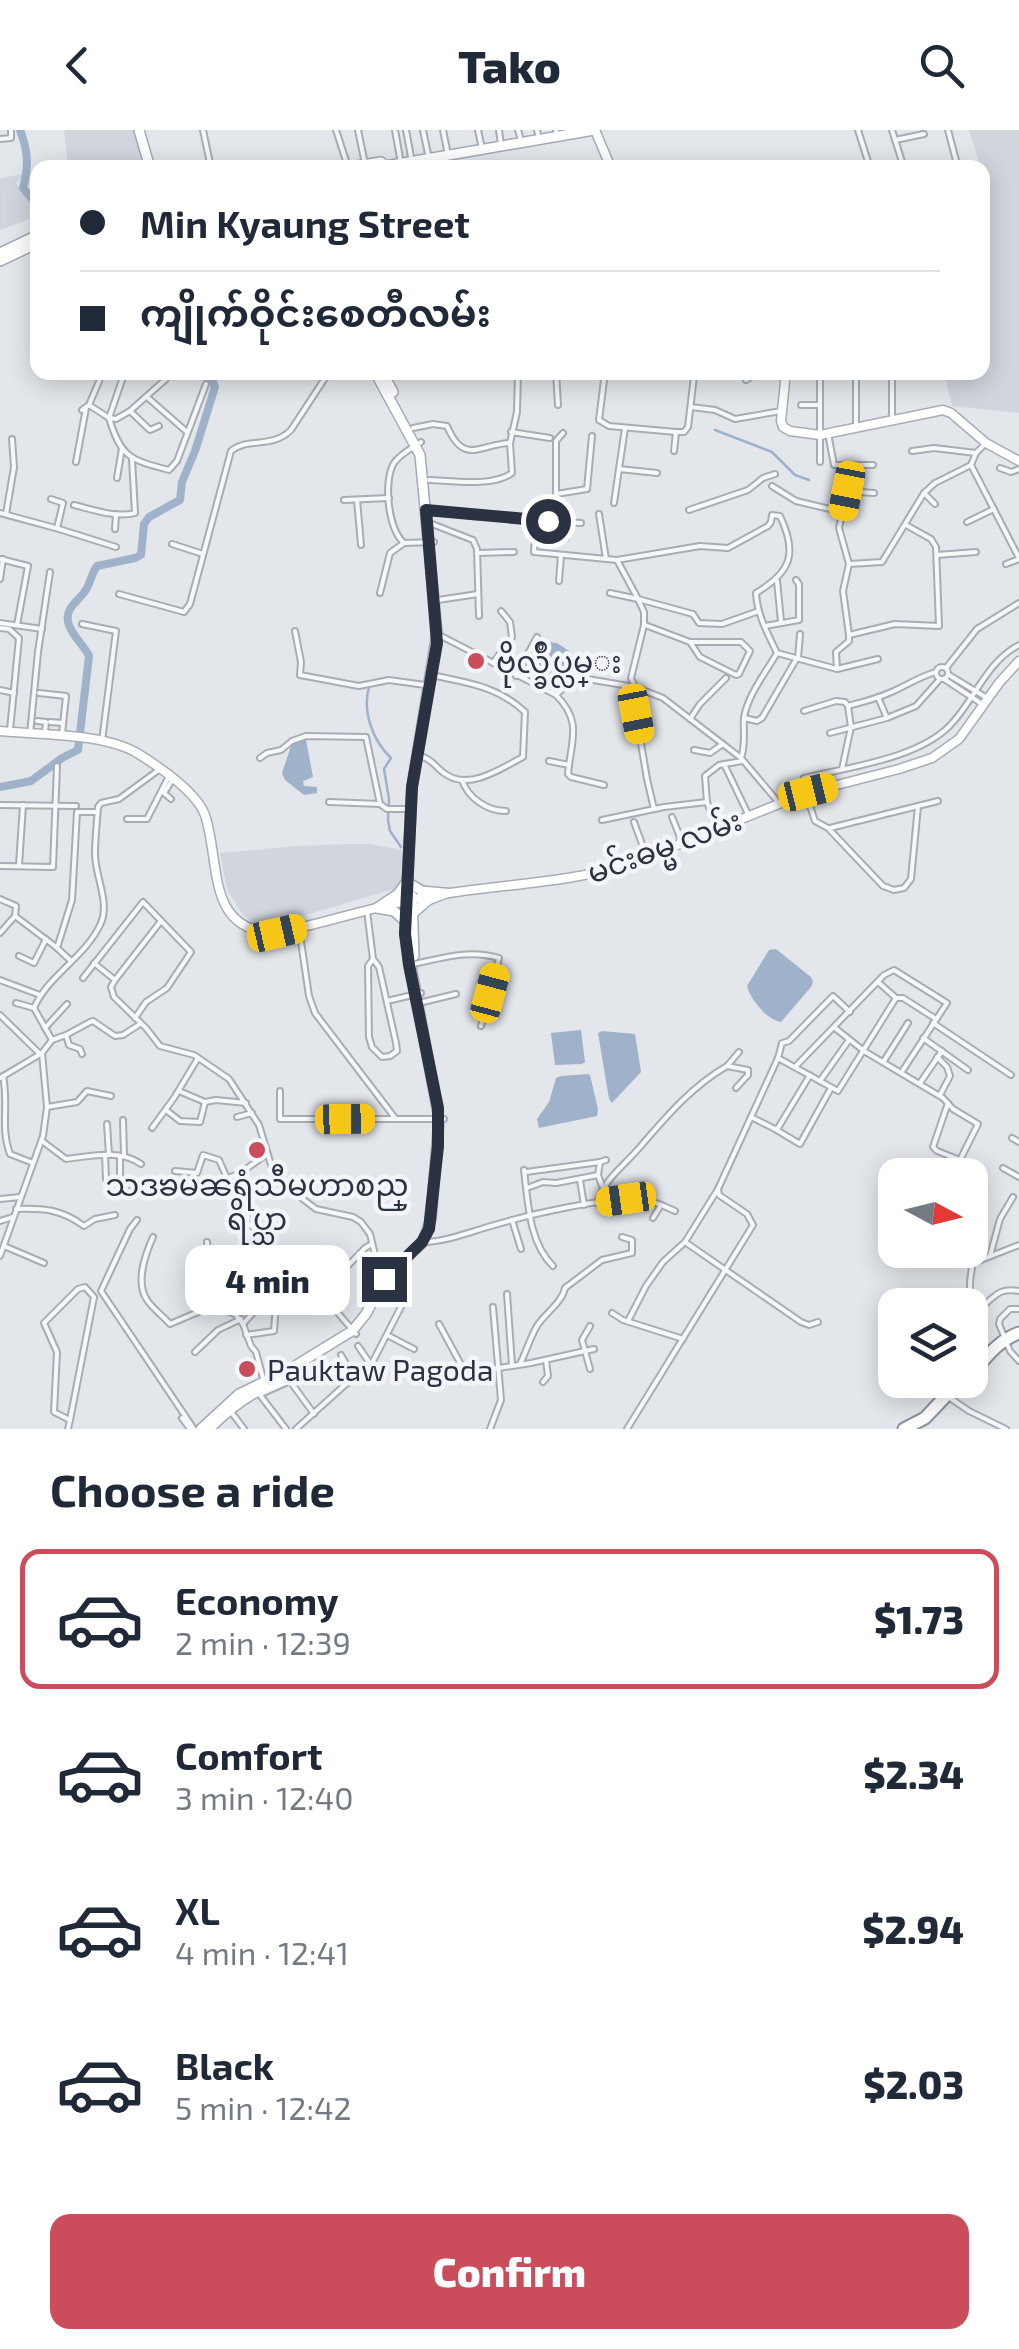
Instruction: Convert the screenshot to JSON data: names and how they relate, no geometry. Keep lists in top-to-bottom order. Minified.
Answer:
{"streets":{"main road":["မင်းဓမ္မ လမ်း"]},"places":["ဗိုလ္ခ်ဳပ္လမ္း","သဒၶမၼရံသီမဟာစည္ ရိပ္သာ","Pauktaw Pagoda"],"north":"right","page":{"header":"Tako","banner":["Min Kyaung Street","ကျိုက်ဝိုင်းစေတီလမ်း"],"bubble":"4 min","heading":"Choose a ride","list":[{"name":"Economy","note":"2 min · 12:39","value":"$1.73"},{"name":"Comfort","note":"3 min · 12:40","value":"$2.34"},{"name":"XL","note":"4 min · 12:41","value":"$2.94"},{"name":"Black","note":"5 min · 12:42","value":"$2.03"}],"buttons":"Confirm"}}
